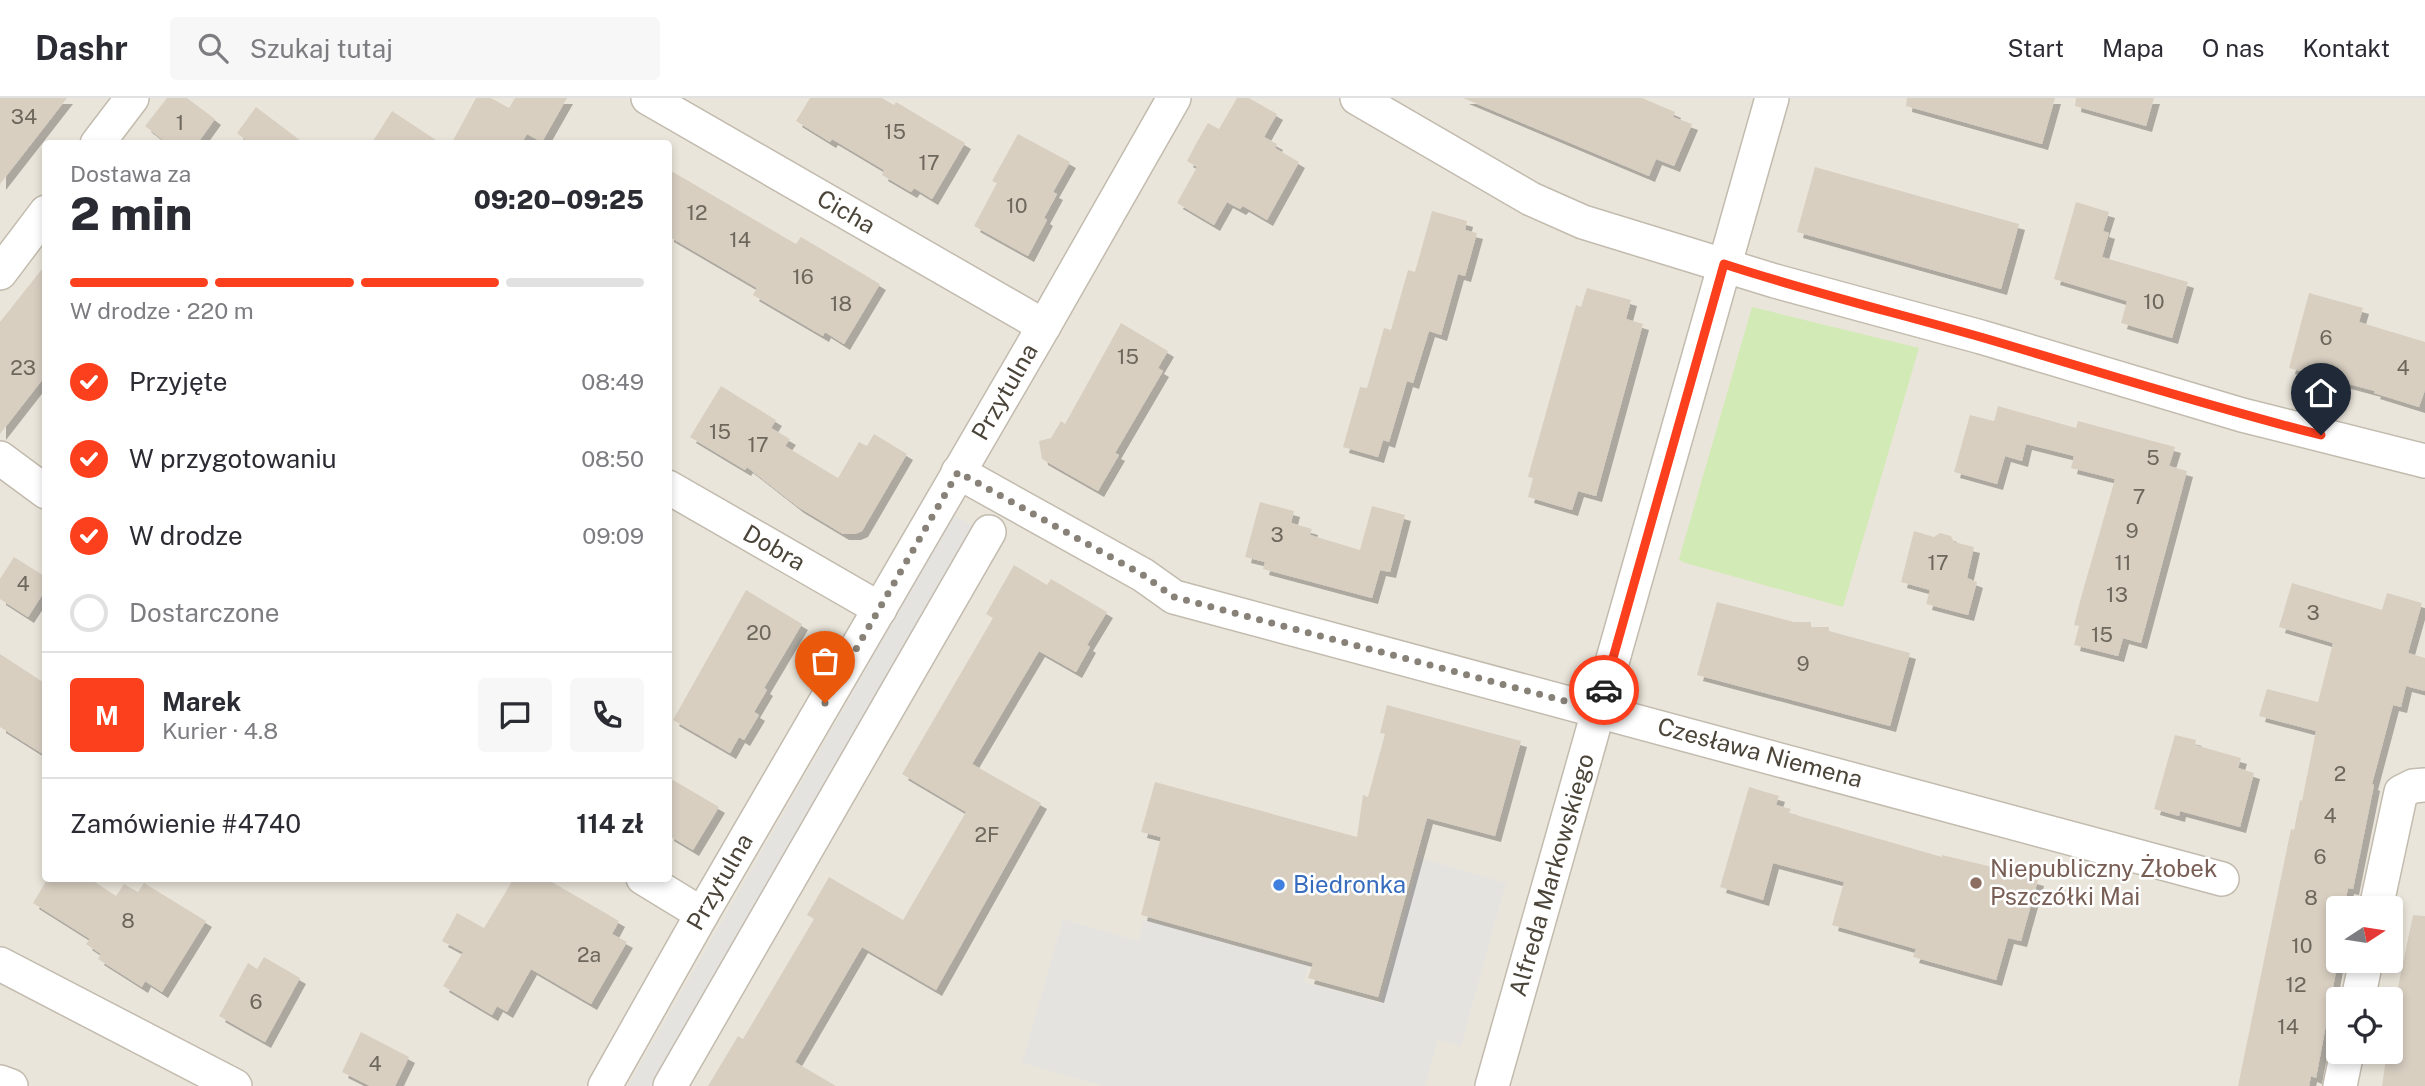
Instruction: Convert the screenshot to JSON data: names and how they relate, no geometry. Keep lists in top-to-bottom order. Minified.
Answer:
{"streets":{"street":["Cicha","Przytulna","Dobra","Czesława Niemena","Alfreda Markowskiego"]},"crossings":[["Cicha","Przytulna"],["Przytulna","Dobra"],["Przytulna","Czesława Niemena"],["Czesława Niemena","Alfreda Markowskiego"]],"places":["Niepubliczny Żłobek Pszczółki Mai","Biedronka"],"house_numbers":["34","1","15","17","10","12","14","16","10","18","6","15","23","4","15","17","5","7","9","3","17","11","4","13","3","20","15","9","2","4","2F","6","8","8","10","2a","12","6","14","4"],"north":"right","page":{"header":"Dashr","search":"Szukaj tutaj","nav":["Start","Mapa","O nas","Kontakt"],"heading":["2 min","Dostawa za","09:20–09:25"],"panel":["Marek","Kurier · 4.8","Zamówienie #4740","114 zł"],"bar":"W drodze · 220 m","list":[["Przyjęte","08:49"],["W przygotowaniu","08:50"],["W drodze","09:09"],"Dostarczone"],"round":"M"}}
